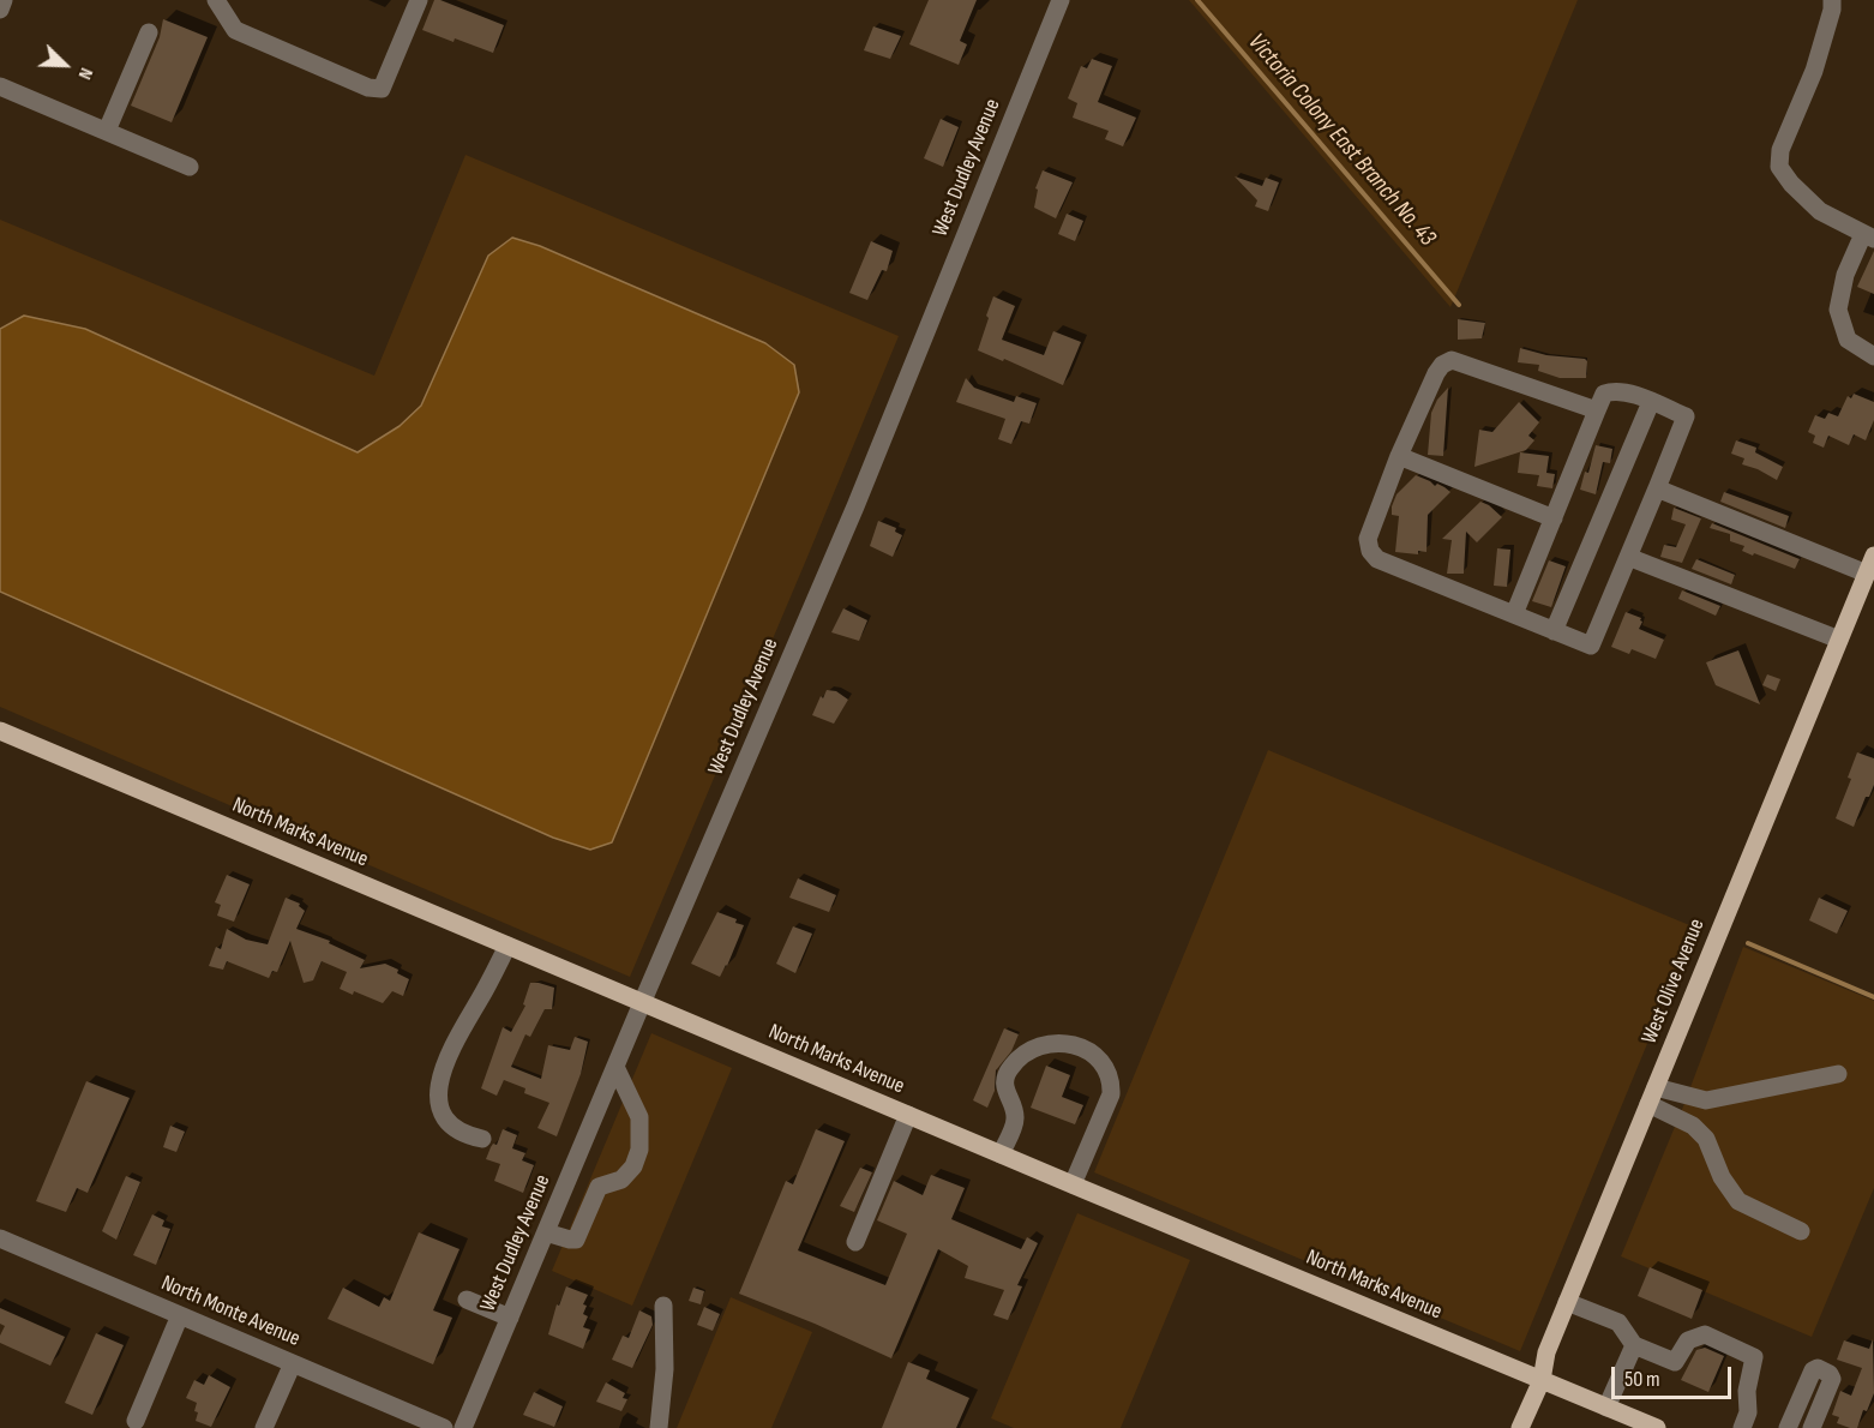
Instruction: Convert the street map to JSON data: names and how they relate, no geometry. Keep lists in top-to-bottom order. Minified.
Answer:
{"streets":{"main road":["North Marks Avenue","West Olive Avenue"],"street":["West Dudley Avenue","North Monte Avenue"]},"crossings":[["West Dudley Avenue","North Marks Avenue"],["North Marks Avenue","West Olive Avenue"]],"water":["Victoria Colony East Branch No. 43"],"scale_bar":"50 m","north":"bottom right"}
